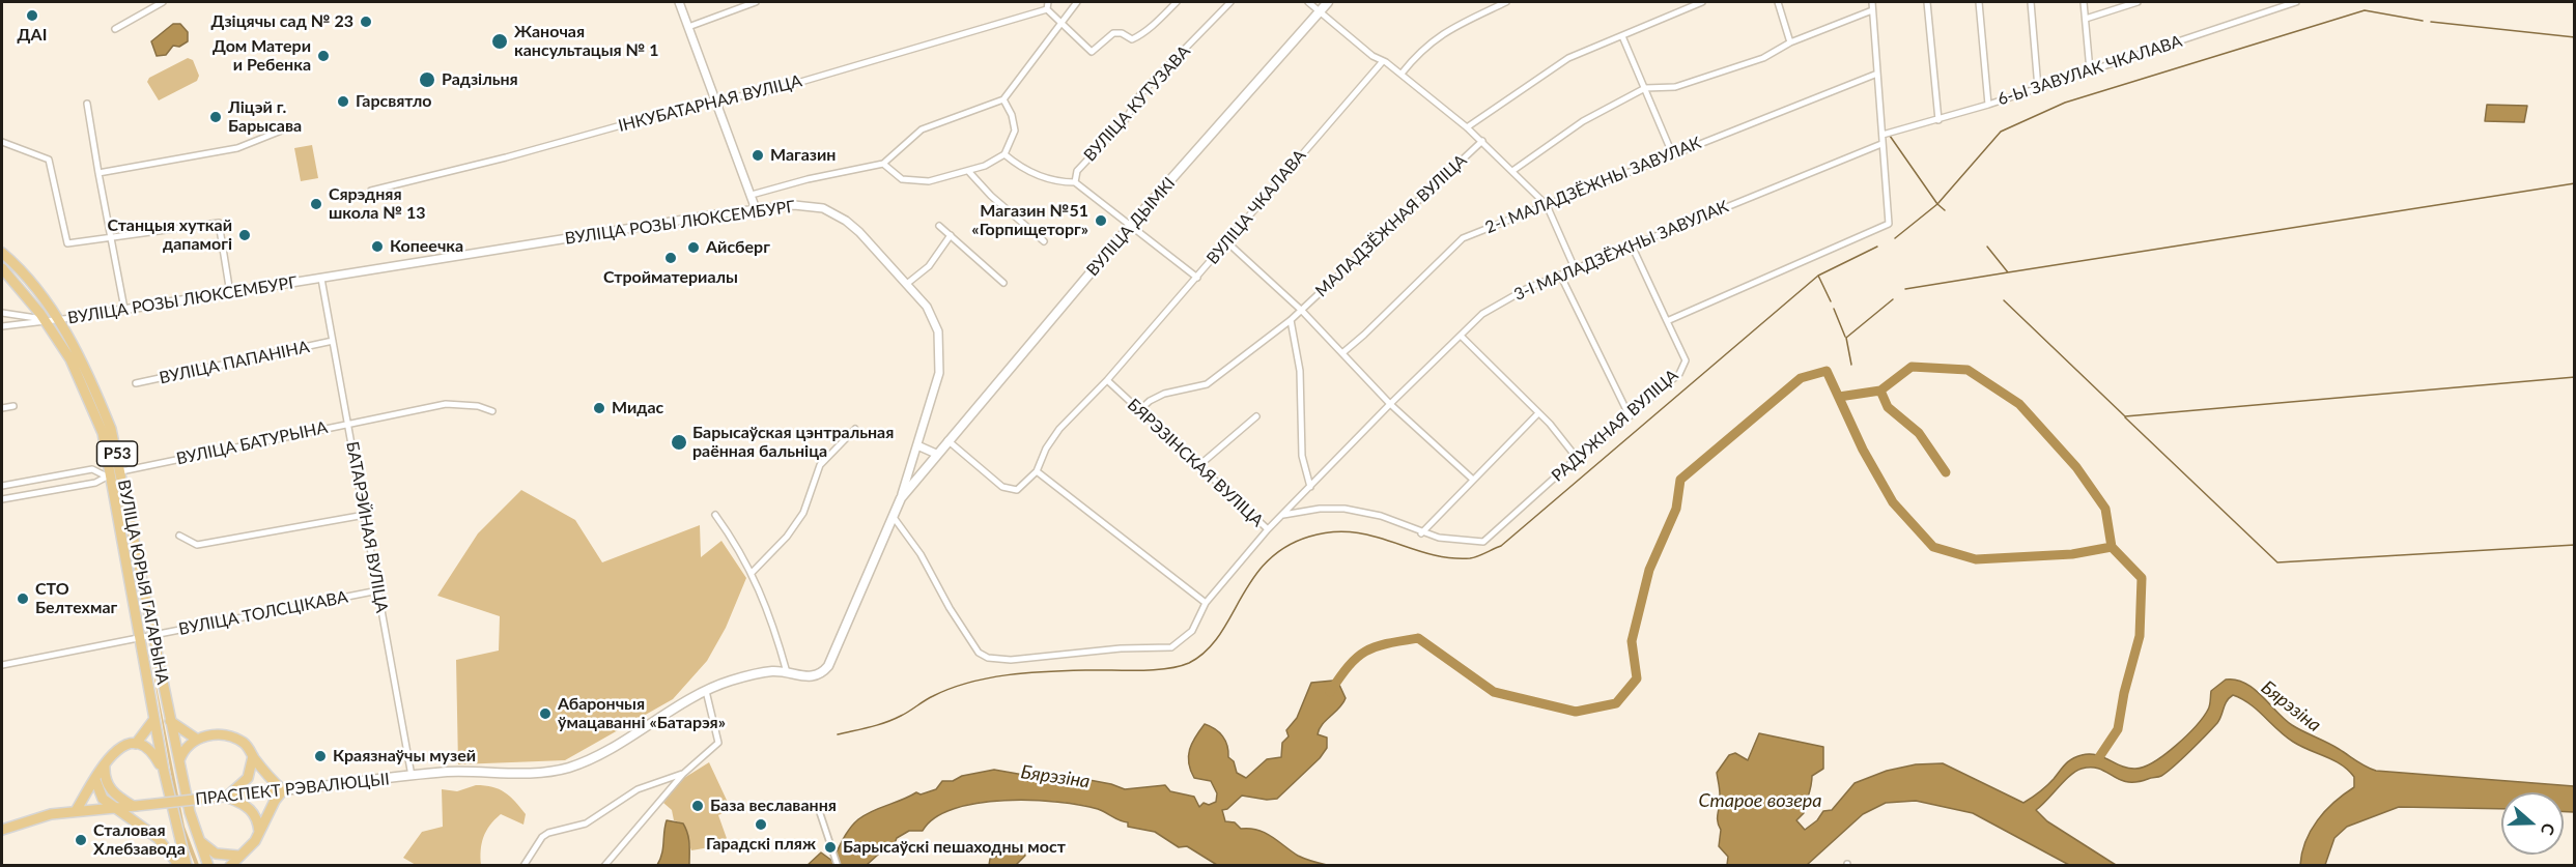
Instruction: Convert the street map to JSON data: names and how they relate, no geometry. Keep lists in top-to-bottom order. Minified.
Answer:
{"streets":{"main road":["ВУЛІЦА РОЗЫ ЛЮКСЕМБУРГ","ВУЛІЦА ДЫМКІ","Р53","ВУЛІЦА ЮРЫЯ ГАГАРЫНА","ПРАСПЕКТ РЭВАЛЮЦЫІ"],"street":["6-Ы ЗАВУЛАК ЧКАЛАВА","ІНКУБАТАРНАЯ ВУЛІЦА","ВУЛІЦА КУТУЗАВА","2-І МАЛАДЗЁЖНЫ ЗАВУЛАК","ВУЛІЦА ЧКАЛАВА","МАЛАДЗЁЖНАЯ ВУЛІЦА","3-І МАЛАДЗЁЖНЫ ЗАВУЛАК","ВУЛІЦА ПАПАНІНА","РАДУЖНАЯ ВУЛІЦА","ВУЛІЦА БАТУРЫНА","БЯРЭЗІНСКАЯ ВУЛІЦА","БАТАРЭЙНАЯ ВУЛІЦА","ВУЛІЦА ТОЛСЦІКАВА"]},"crossings":[["ВУЛІЦА ЧКАЛАВА","МАЛАДЗЁЖНАЯ ВУЛІЦА"],["ВУЛІЦА ЧКАЛАВА","БЯРЭЗІНСКАЯ ВУЛІЦА"],["ВУЛІЦА РОЗЫ ЛЮКСЕМБУРГ","ВУЛІЦА ДЫМКІ"],["ВУЛІЦА РОЗЫ ЛЮКСЕМБУРГ","БЯРЭЗІНСКАЯ ВУЛІЦА"],["ВУЛІЦА РОЗЫ ЛЮКСЕМБУРГ","БАТАРЭЙНАЯ ВУЛІЦА"],["ВУЛІЦА РОЗЫ ЛЮКСЕМБУРГ","ВУЛІЦА ЮРЫЯ ГАГАРЫНА"],["ВУЛІЦА РОЗЫ ЛЮКСЕМБУРГ","ПРАСПЕКТ РЭВАЛЮЦЫІ"],["МАЛАДЗЁЖНАЯ ВУЛІЦА","БЯРЭЗІНСКАЯ ВУЛІЦА"],["3-І МАЛАДЗЁЖНЫ ЗАВУЛАК","РАДУЖНАЯ ВУЛІЦА"],["3-І МАЛАДЗЁЖНЫ ЗАВУЛАК","БЯРЭЗІНСКАЯ ВУЛІЦА"],["ВУЛІЦА ПАПАНІНА","БАТАРЭЙНАЯ ВУЛІЦА"],["ВУЛІЦА БАТУРЫНА","БАТАРЭЙНАЯ ВУЛІЦА"],["ВУЛІЦА БАТУРЫНА","ВУЛІЦА ЮРЫЯ ГАГАРЫНА"],["БАТАРЭЙНАЯ ВУЛІЦА","ВУЛІЦА ТОЛСЦІКАВА"],["БАТАРЭЙНАЯ ВУЛІЦА","ПРАСПЕКТ РЭВАЛЮЦЫІ"],["ВУЛІЦА ЮРЫЯ ГАГАРЫНА","ВУЛІЦА ТОЛСЦІКАВА"]],"water":["Бярэзіна","Старое возера"],"places":["ДАІ","Дзіцячы сад № 23","Жаночая кансультацыя № 1","Дом Матери и Ребенка","Радзільня","Гарсвятло","Ліцэй г. Барысава","Магазин","Сярэдняя школа № 13","Магазин №51 «Горпищеторг»","Станцыя хуткай дапамогі","Копеечка","Айсберг","Стройматериалы","Мидас","Барысаўская цэнтральная раённая бальніца","СТО Белтехмаг","Абарончыя ўмацаванні «Батарэя»","Краязнаўчы музей","База веславання","Гарадскі пляж","Сталовая Хлебзавода","Барысаўскі пешаходны мост"],"north":"right"}
